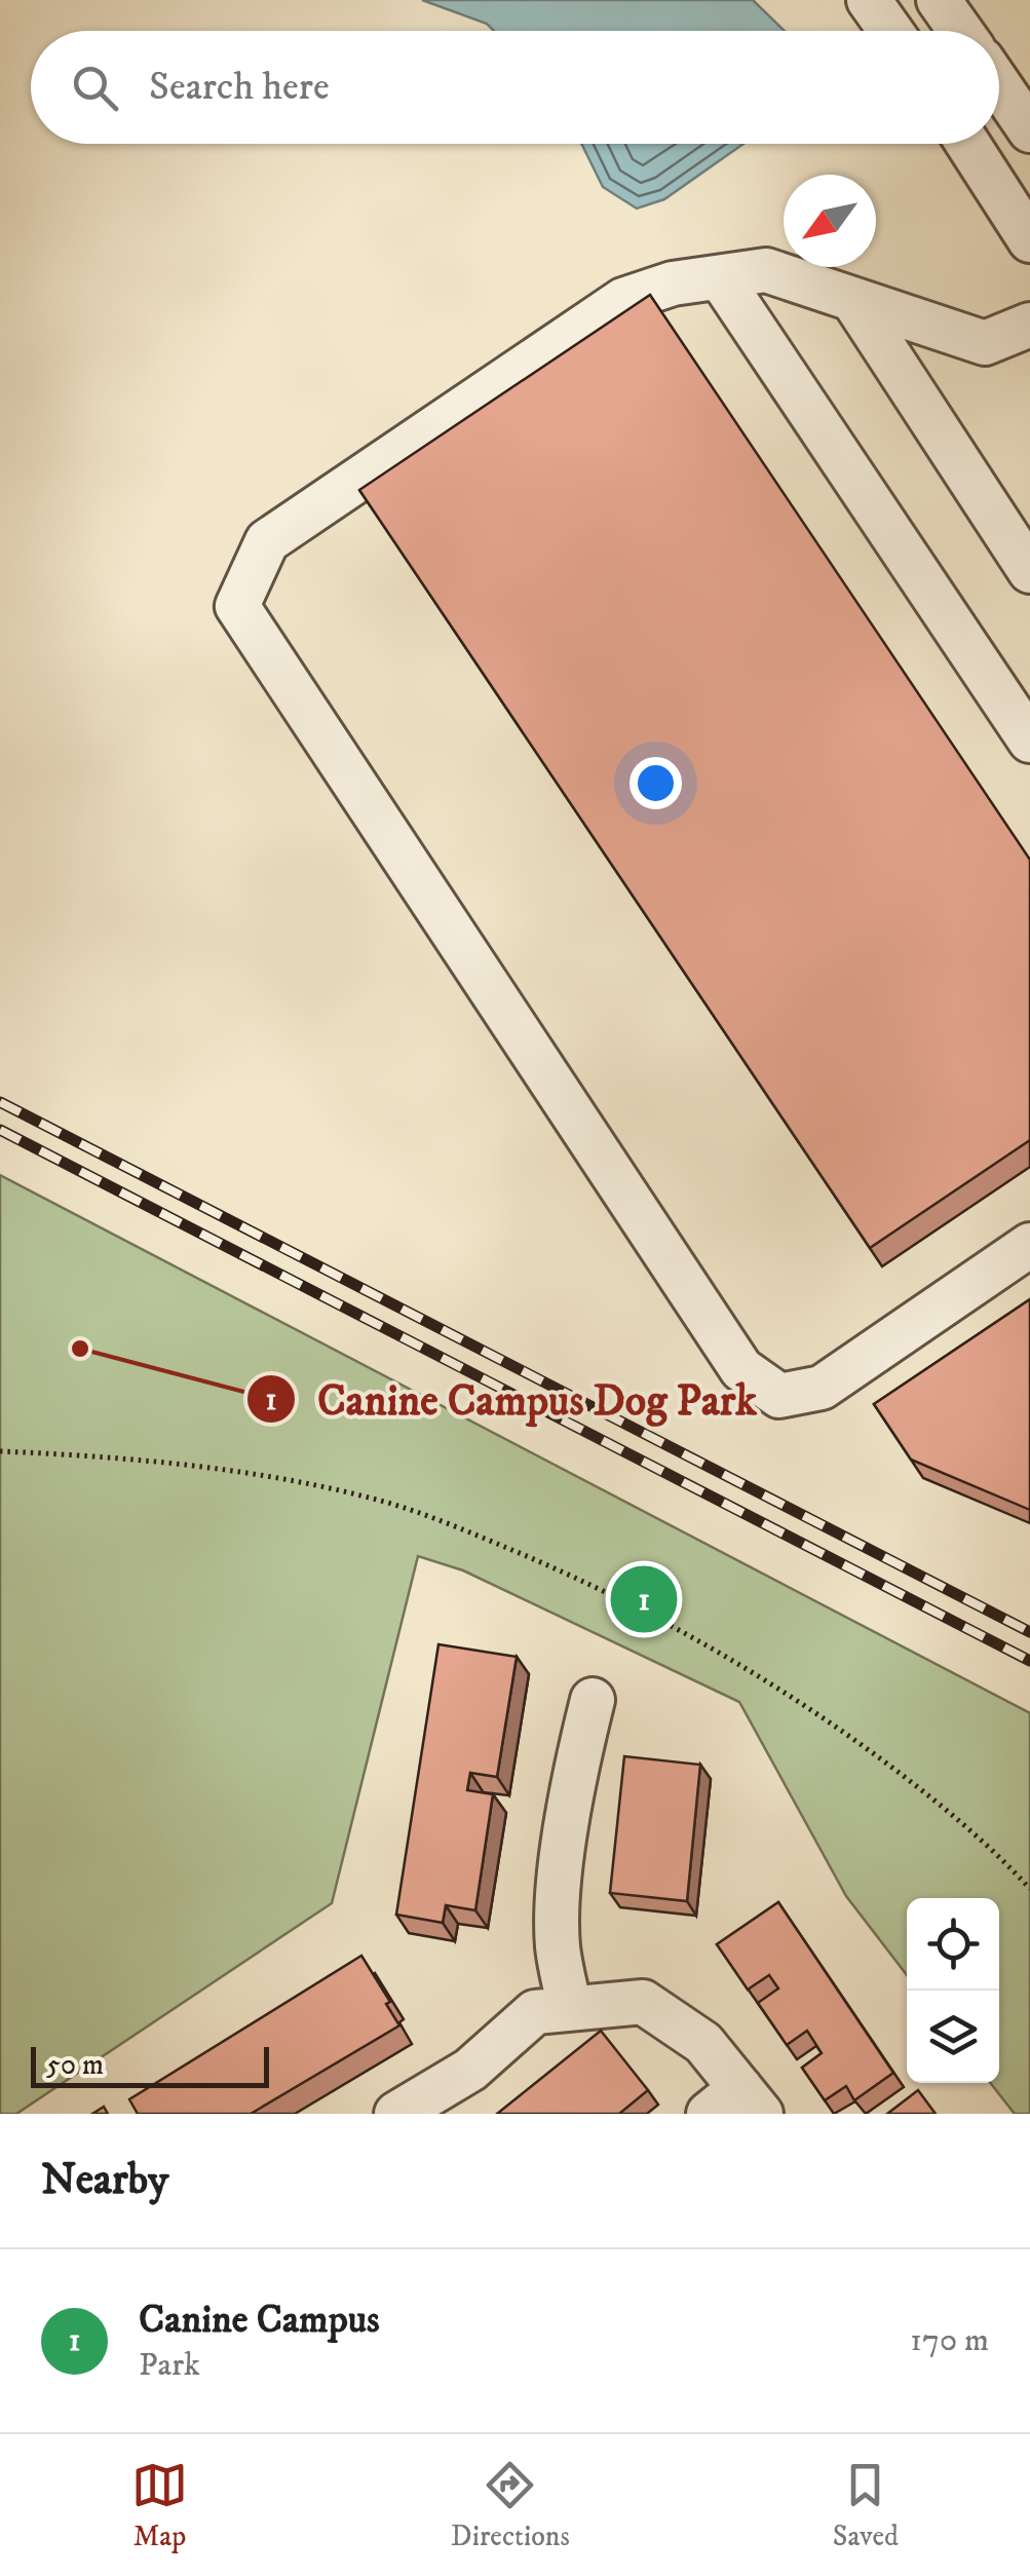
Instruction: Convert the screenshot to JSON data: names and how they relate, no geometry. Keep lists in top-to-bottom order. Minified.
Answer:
{"places":["Canine Campus Dog Park"],"scale_bar":"50 m","north":"bottom left","page":{"search":"Search here","pins":"1","scale":"50 m","heading":"Nearby","list":[{"mark":"1","name":"Canine Campus","note":"Park","value":"170 m"}],"nav":["Map","Directions","Saved"]}}
